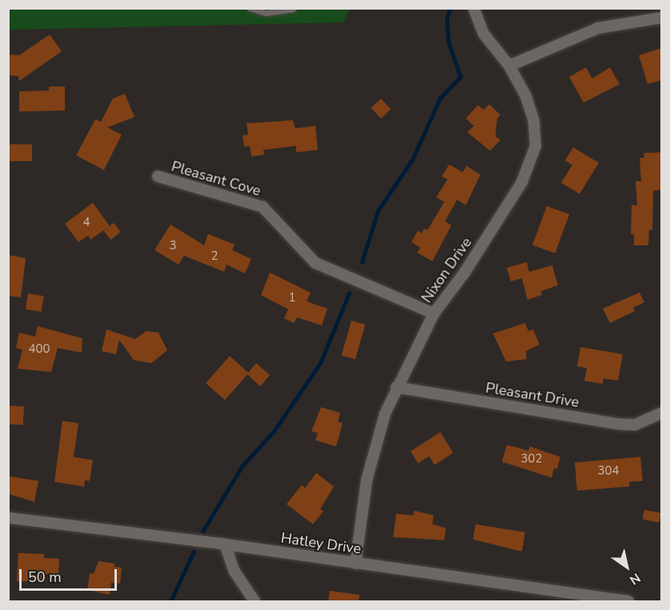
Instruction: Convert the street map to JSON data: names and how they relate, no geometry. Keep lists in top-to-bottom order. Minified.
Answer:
{"streets":{"street":["Pleasant Cove","Nixon Drive","Pleasant Drive","Hatley Drive"]},"crossings":[["Pleasant Cove","Nixon Drive"],["Nixon Drive","Pleasant Drive"],["Nixon Drive","Hatley Drive"]],"house_numbers":["4","3","2","1","400","302","304"],"scale_bar":"50 m","north":"bottom right"}
